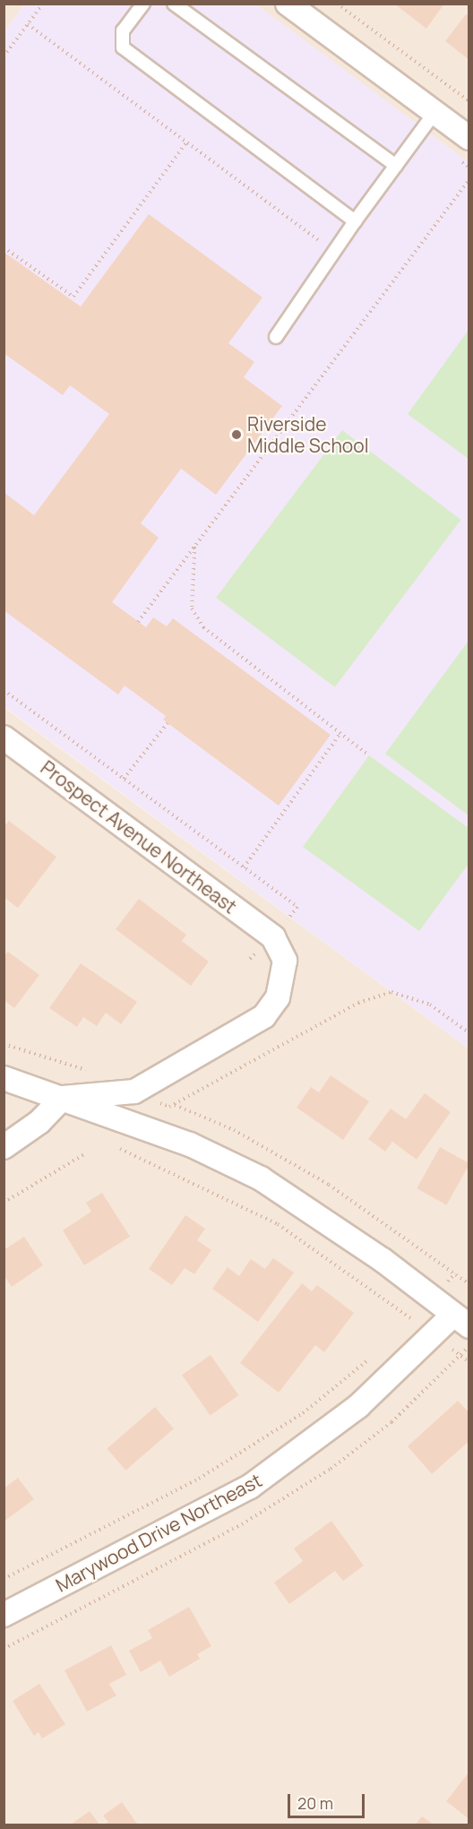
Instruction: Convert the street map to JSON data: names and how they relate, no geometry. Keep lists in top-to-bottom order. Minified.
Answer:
{"streets":{"street":["Prospect Avenue Northeast","Marywood Drive Northeast"]},"places":["Riverside Middle School"],"scale_bar":"20 m"}
